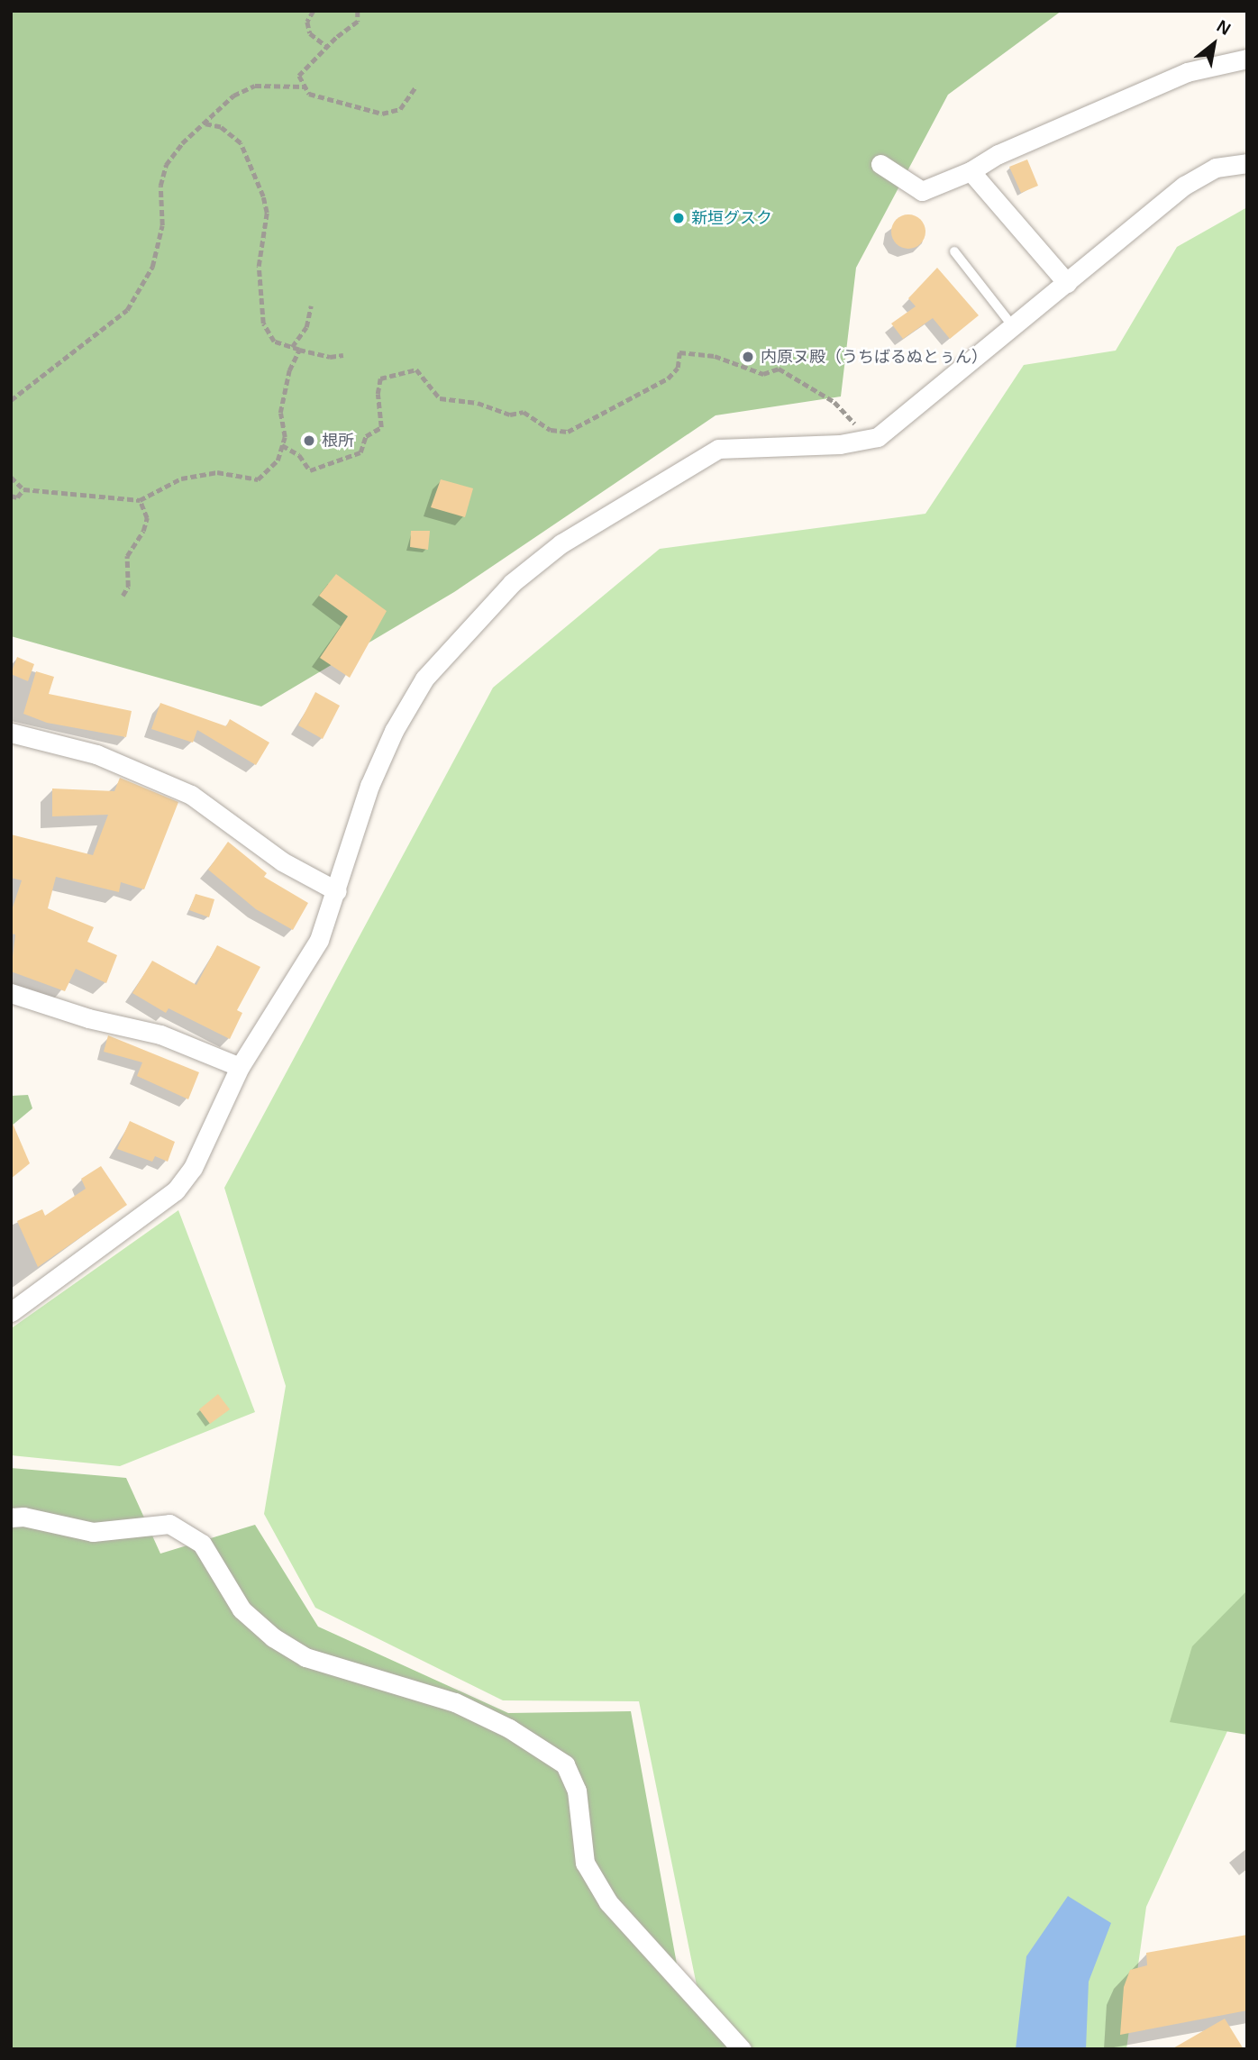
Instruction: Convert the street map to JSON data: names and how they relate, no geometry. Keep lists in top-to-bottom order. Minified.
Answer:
{"places":["新垣グスク","内原ヌ殿（うちばるぬとぅん）","根所"],"north":"top right"}
